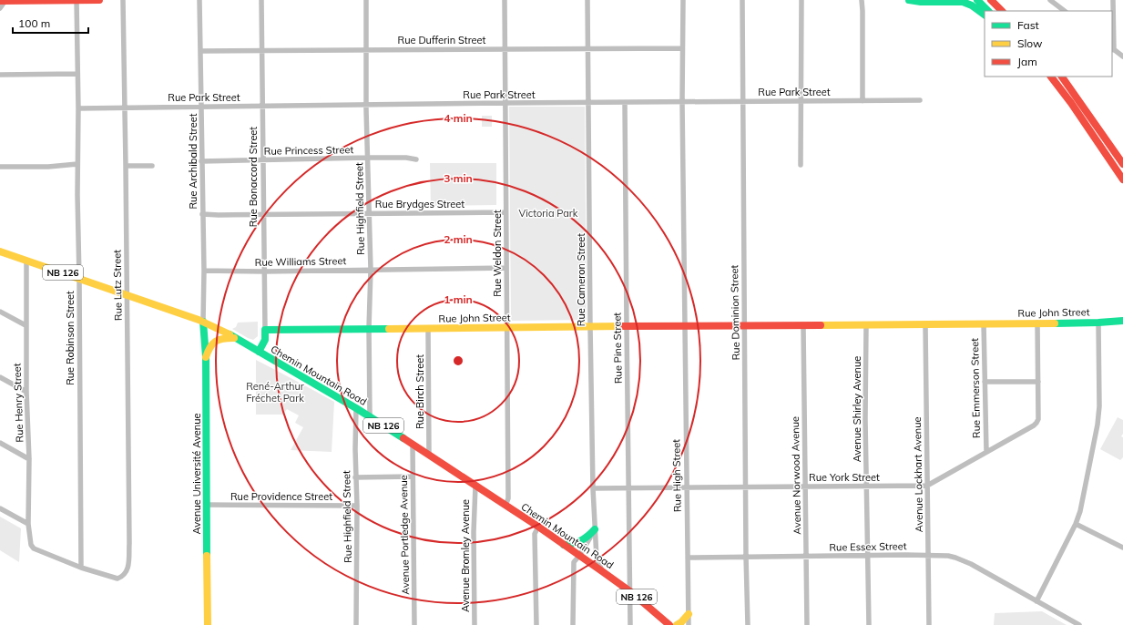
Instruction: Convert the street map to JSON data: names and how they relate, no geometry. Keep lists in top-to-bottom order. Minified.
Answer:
{"streets":{"main road":["Rue Bonaccord Street","NB 126","Rue John Street","Chemin Mountain Road","Avenue Université Avenue"],"street":["Rue Dufferin Street","Rue Park Street","Rue Princess Street","Rue Archibald Street","Rue Brydges Street","Rue Highfield Street","Rue Weldon Street","Rue Williams Street","Rue Cameron Street","Rue Lutz Street","Rue Dominion Street","Rue Robinson Street","Rue Pine Street","Rue Emmerson Street","Rue Birch Street","Rue Henry Street","Avenue Shirley Avenue","Avenue Lockhart Avenue","Rue High Street","Avenue Norwood Avenue","Rue York Street","Rue Providence Street","Avenue Portledge Avenue","Rue Essex Street","Avenue Bromley Avenue"]},"crossings":[["Rue Dufferin Street","Rue Archibald Street"],["Rue Dufferin Street","Rue Bonaccord Street"],["Rue Dufferin Street","Rue Highfield Street"],["Rue Dufferin Street","Rue Weldon Street"],["Rue Dufferin Street","Rue Cameron Street"],["Rue Dufferin Street","Rue High Street"],["Rue Park Street","Rue Archibald Street"],["Rue Park Street","Rue Bonaccord Street"],["Rue Park Street","Rue Highfield Street"],["Rue Park Street","Rue Weldon Street"],["Rue Park Street","Rue Cameron Street"],["Rue Park Street","Rue Lutz Street"],["Rue Park Street","Rue Dominion Street"],["Rue Park Street","Rue Robinson Street"],["Rue Park Street","Rue Pine Street"],["Rue Park Street","Rue High Street"],["Rue Princess Street","Rue Archibald Street"],["Rue Princess Street","Rue Bonaccord Street"],["Rue Princess Street","Rue Highfield Street"],["Rue Archibald Street","Rue Brydges Street"],["Rue Archibald Street","Rue Williams Street"],["Rue Archibald Street","Chemin Mountain Road"],["Rue Archibald Street","Avenue Université Avenue"],["Rue Bonaccord Street","Rue Brydges Street"],["Rue Bonaccord Street","Rue Williams Street"],["Rue Bonaccord Street","Rue John Street"],["Rue Bonaccord Street","Chemin Mountain Road"],["Rue Brydges Street","Rue Highfield Street"],["Rue Brydges Street","Rue Weldon Street"],["Rue Highfield Street","Rue Williams Street"],["Rue Highfield Street","Rue John Street"],["Rue Highfield Street","Chemin Mountain Road"],["Rue Highfield Street","Rue Providence Street"],["Rue Weldon Street","Rue Williams Street"],["Rue Weldon Street","Rue John Street"],["Rue Weldon Street","Chemin Mountain Road"],["Rue Cameron Street","Rue John Street"],["Rue Cameron Street","Chemin Mountain Road"],["Rue Cameron Street","Rue York Street"],["Rue Lutz Street","Rue Robinson Street"],["Rue Lutz Street","Chemin Mountain Road"],["Rue Lutz Street","Rue Henry Street"],["Rue Dominion Street","Rue John Street"],["Rue Dominion Street","Rue York Street"],["Rue Dominion Street","Rue Essex Street"],["Rue John Street","Rue Pine Street"],["Rue John Street","Rue Emmerson Street"],["Rue John Street","Rue Birch Street"],["Rue John Street","Avenue Shirley Avenue"],["Rue John Street","Avenue Lockhart Avenue"],["Rue John Street","Rue High Street"],["Rue John Street","Avenue Norwood Avenue"],["Rue Robinson Street","Chemin Mountain Road"],["Rue Robinson Street","Rue Henry Street"],["Rue Pine Street","Chemin Mountain Road"],["Rue Pine Street","Rue York Street"],["Chemin Mountain Road","Rue Birch Street"],["Chemin Mountain Road","Rue Henry Street"],["Chemin Mountain Road","Avenue Université Avenue"],["Chemin Mountain Road","Avenue Portledge Avenue"],["Chemin Mountain Road","Avenue Bromley Avenue"],["Avenue Shirley Avenue","Rue York Street"],["Avenue Shirley Avenue","Rue Essex Street"],["Avenue Université Avenue","Rue Providence Street"],["Avenue Lockhart Avenue","Rue York Street"],["Avenue Lockhart Avenue","Rue Essex Street"],["Rue High Street","Rue York Street"],["Rue High Street","Rue Essex Street"],["Avenue Norwood Avenue","Rue York Street"],["Avenue Norwood Avenue","Rue Essex Street"]],"parks":["Victoria Park","René-Arthur Fréchet Park"],"legend":["Fast","Slow","Jam"],"scale_bar":"100 m","rings":["4 min","3 min","2 min","1 min"]}
